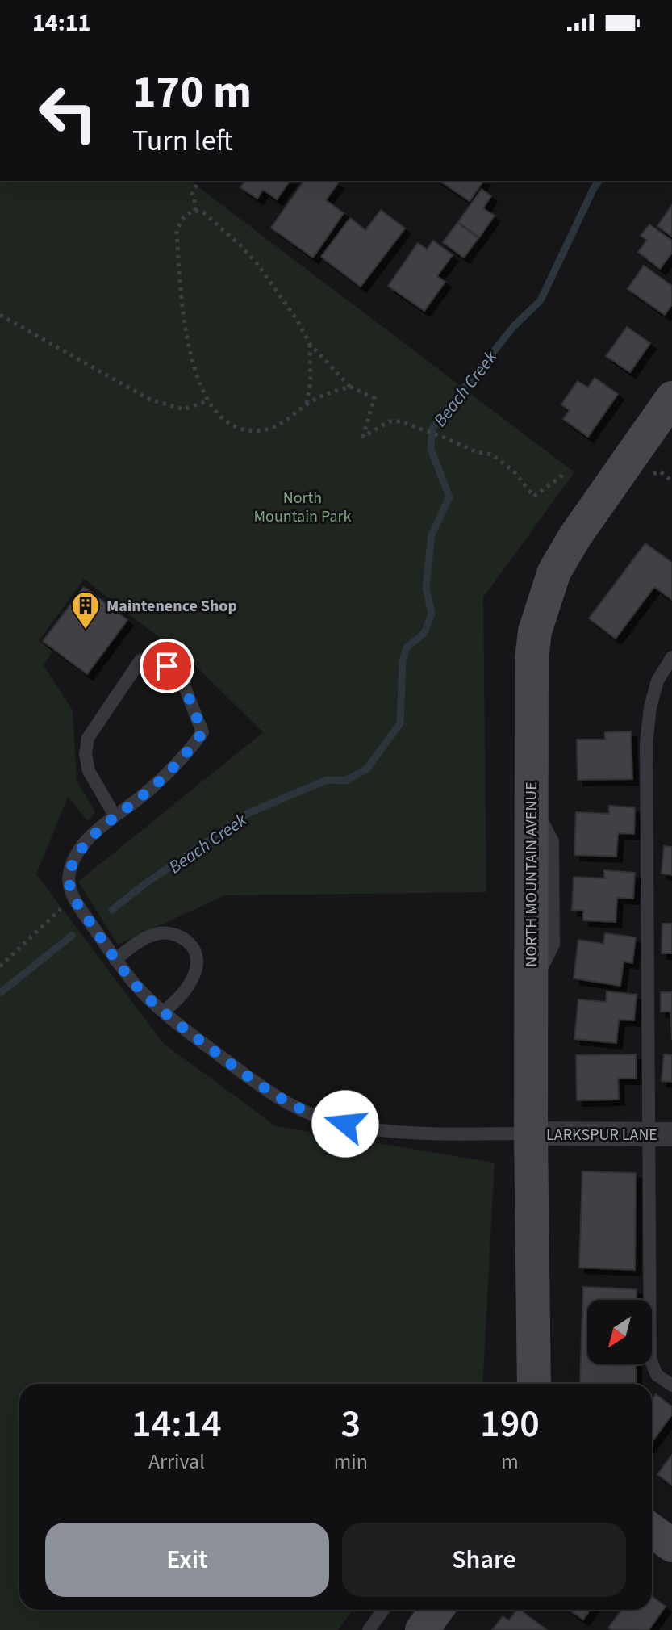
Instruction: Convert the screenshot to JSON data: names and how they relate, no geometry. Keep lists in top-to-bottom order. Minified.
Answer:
{"streets":{"street":["NORTH MOUNTAIN AVENUE","LARKSPUR LANE"]},"crossings":[["NORTH MOUNTAIN AVENUE","LARKSPUR LANE"]],"water":["Beach Creek"],"parks":["North Mountain Park"],"places":{"building":["Maintenence Shop"]},"north":"bottom left","page":{"status":"14:11","turn":["170 m","Turn left"],"eta":["14:14","Arrival","3","min","190","m"],"buttons":["Exit","Share"]}}
